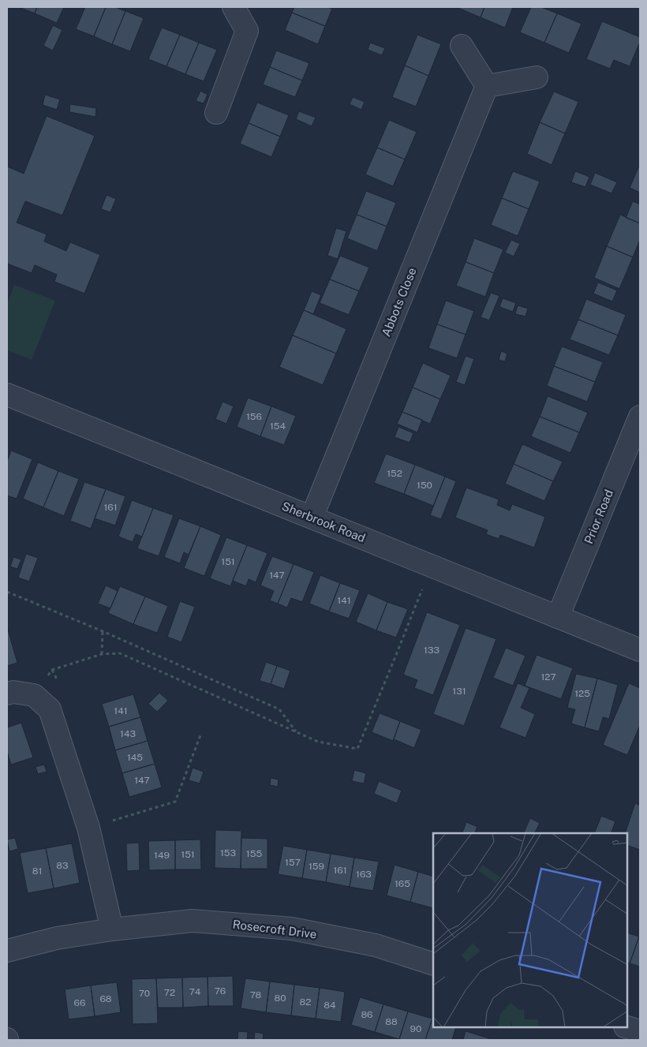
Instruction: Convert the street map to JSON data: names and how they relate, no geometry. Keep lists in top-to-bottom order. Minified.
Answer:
{"streets":{"street":["Abbots Close","Prior Road","Sherbrook Road","Rosecroft Drive"]},"crossings":[["Abbots Close","Sherbrook Road"],["Prior Road","Sherbrook Road"]],"house_numbers":["156","154","152","150","161","151","147","141","133","127","131","125","141","143","145","147","153","155","151","149","157","83","159","161","81","163","165","76","74","72","70","78","80","68","82","66","84","86","88","90"]}
